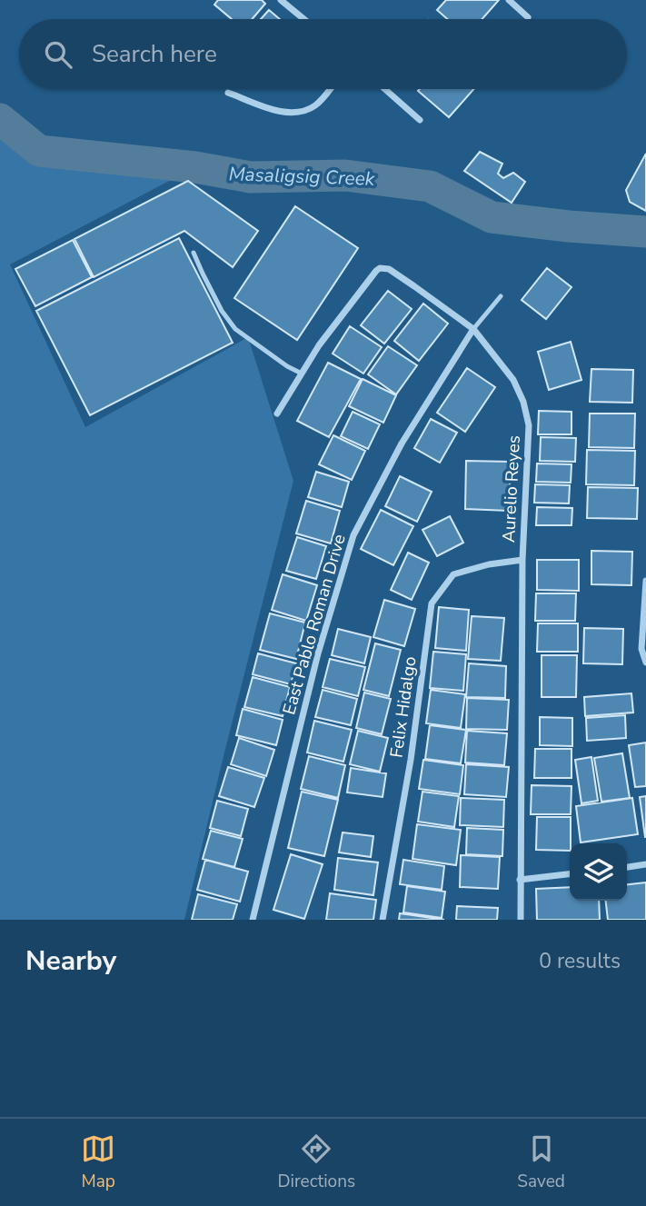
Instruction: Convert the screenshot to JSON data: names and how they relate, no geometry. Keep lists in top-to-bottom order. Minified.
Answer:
{"streets":{"street":["Aurelio Reyes","East Pablo Roman Drive","Felix Hidalgo"]},"crossings":[["Aurelio Reyes","East Pablo Roman Drive"],["Aurelio Reyes","Felix Hidalgo"]],"water":["Masaligsig Creek"],"page":{"search":"Search here","heading":["Nearby","0 results"],"nav":["Map","Directions","Saved"]}}
